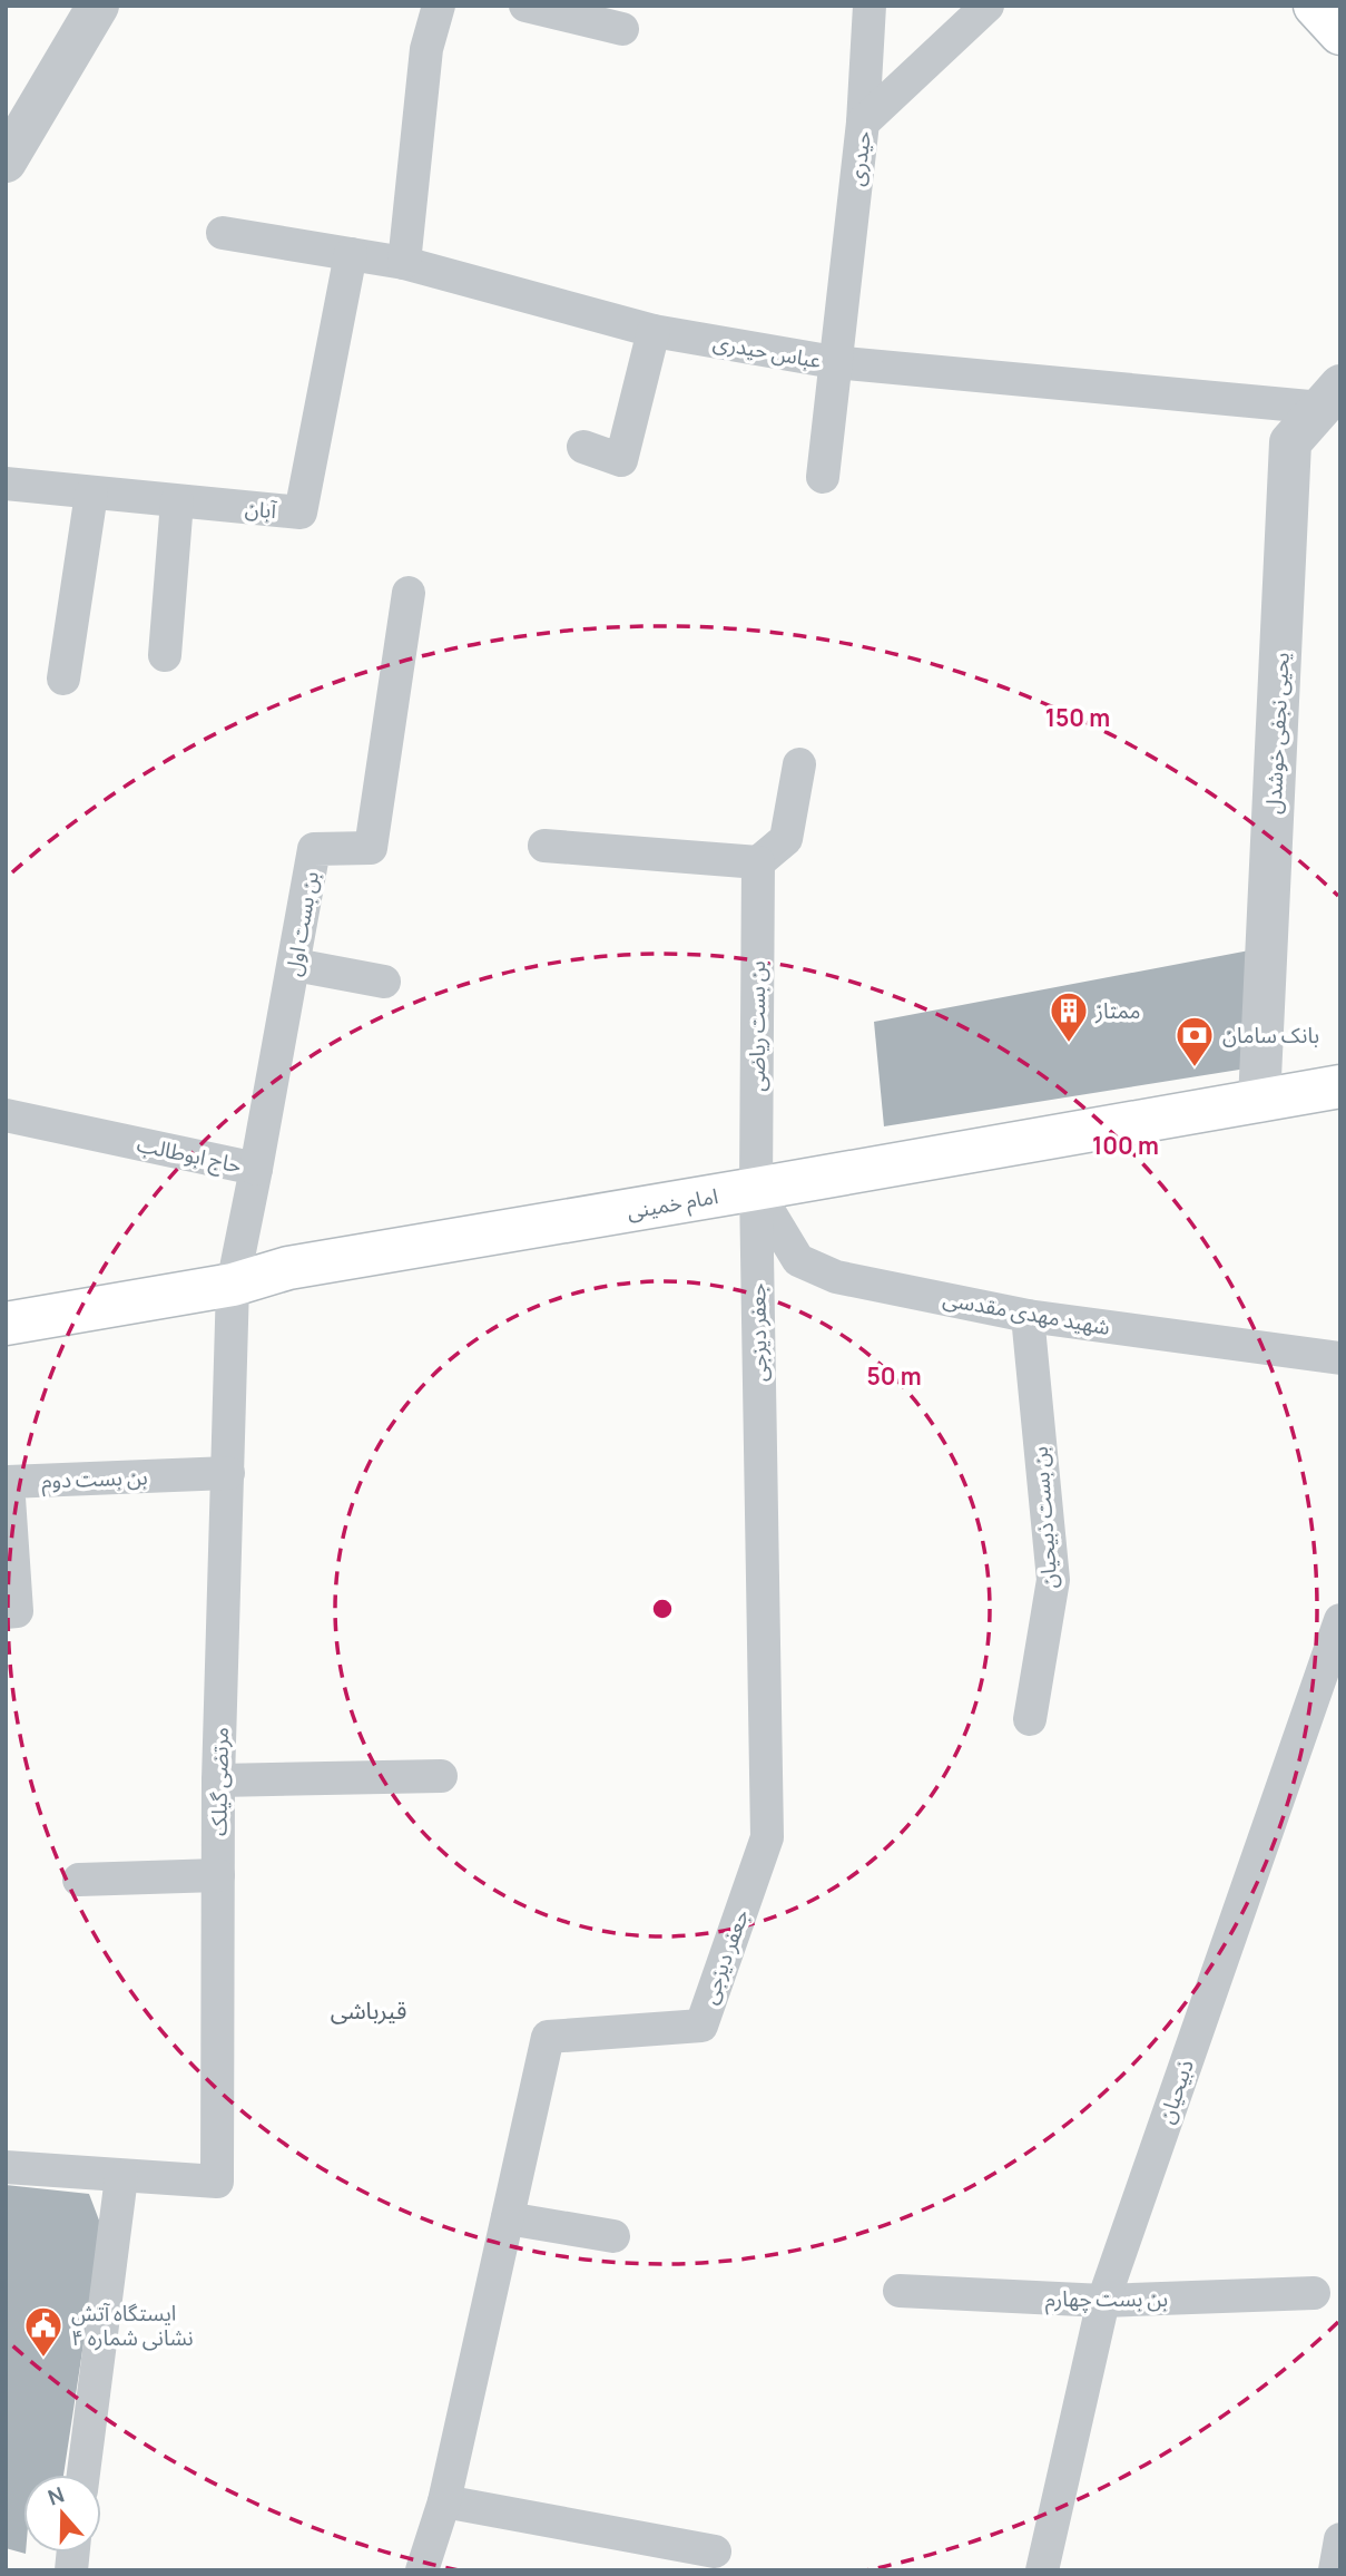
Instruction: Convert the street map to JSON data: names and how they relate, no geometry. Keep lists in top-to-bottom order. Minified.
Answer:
{"streets":{"main road":["امام خمینی"],"street":["حیدری","عباس حیدری","آبان","یحیی نجفی خوشدل","بن بست اول","بن بست ریاضی","حاج ابوطالب","شهید مهدی مقدسی","جعفر دیزجی","بن بست دوم","بن بست ذبیحیان","مرتضی گیلک","ذبیحیان","بن بست چهارم"]},"crossings":[["حیدری","عباس حیدری"],["عباس حیدری","آبان"],["عباس حیدری","یحیی نجفی خوشدل"],["یحیی نجفی خوشدل","امام خمینی"],["بن بست اول","حاج ابوطالب"],["بن بست ریاضی","امام خمینی"],["بن بست ریاضی","شهید مهدی مقدسی"],["بن بست ریاضی","جعفر دیزجی"],["حاج ابوطالب","امام خمینی"],["حاج ابوطالب","مرتضی گیلک"],["امام خمینی","شهید مهدی مقدسی"],["امام خمینی","جعفر دیزجی"],["امام خمینی","مرتضی گیلک"],["شهید مهدی مقدسی","جعفر دیزجی"],["شهید مهدی مقدسی","بن بست ذبیحیان"],["بن بست دوم","مرتضی گیلک"],["ذبیحیان","بن بست چهارم"]],"districts":["قیرباشی"],"places":{"building":["ممتاز"],"bank":["بانک سامان"],"public building":["ایستگاه آتش نشانی شماره ۴"]},"north":"top","rings":["150 m","100 m","50 m"]}
